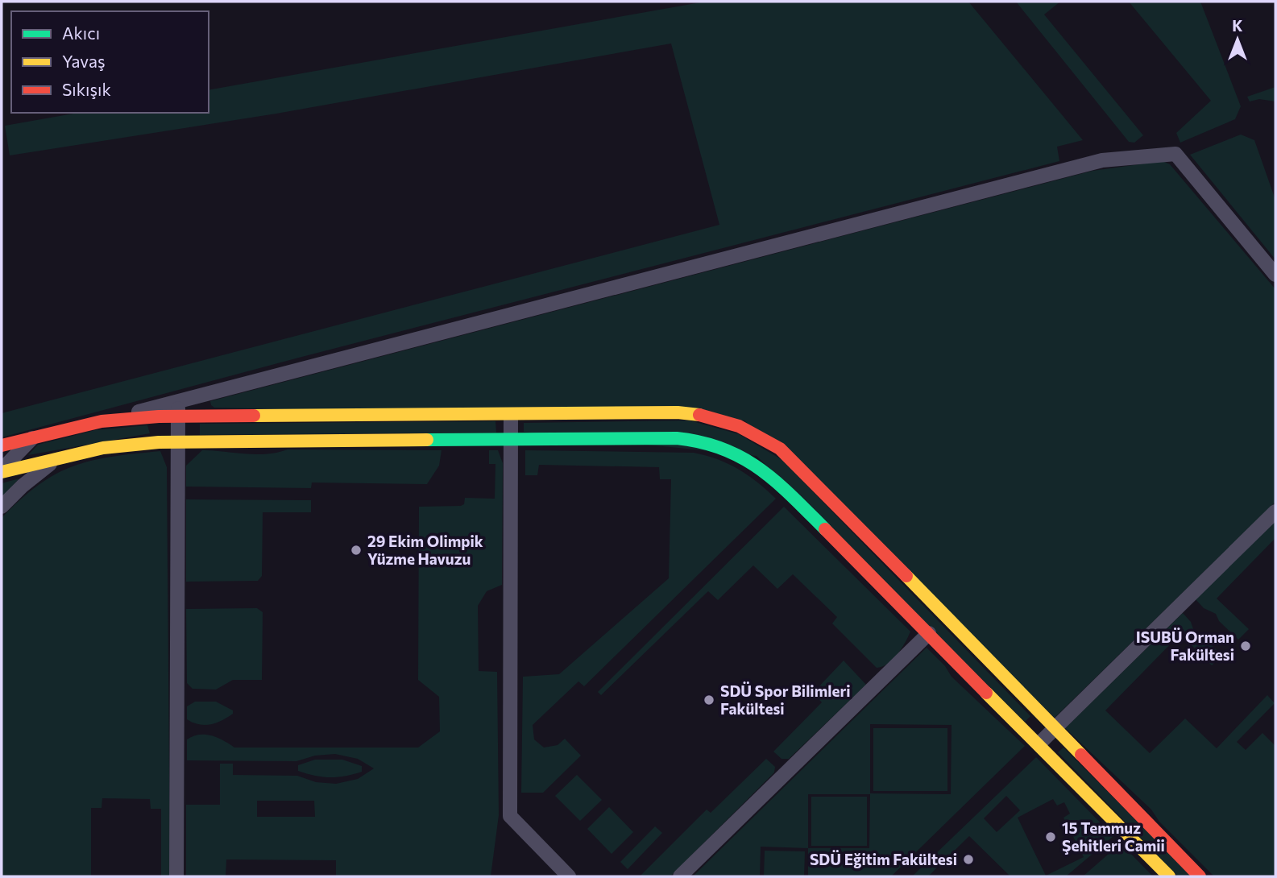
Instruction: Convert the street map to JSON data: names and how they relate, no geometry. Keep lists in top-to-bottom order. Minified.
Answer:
{"places":["29 Ekim Olimpik Yüzme Havuzu","ISUBÜ Orman Fakültesi","SDÜ Spor Bilimleri Fakültesi","15 Temmuz Şehitleri Camii","SDÜ Eğitim Fakültesi"],"legend":["Akıcı","Yavaş","Sıkışık"],"north":"top"}
